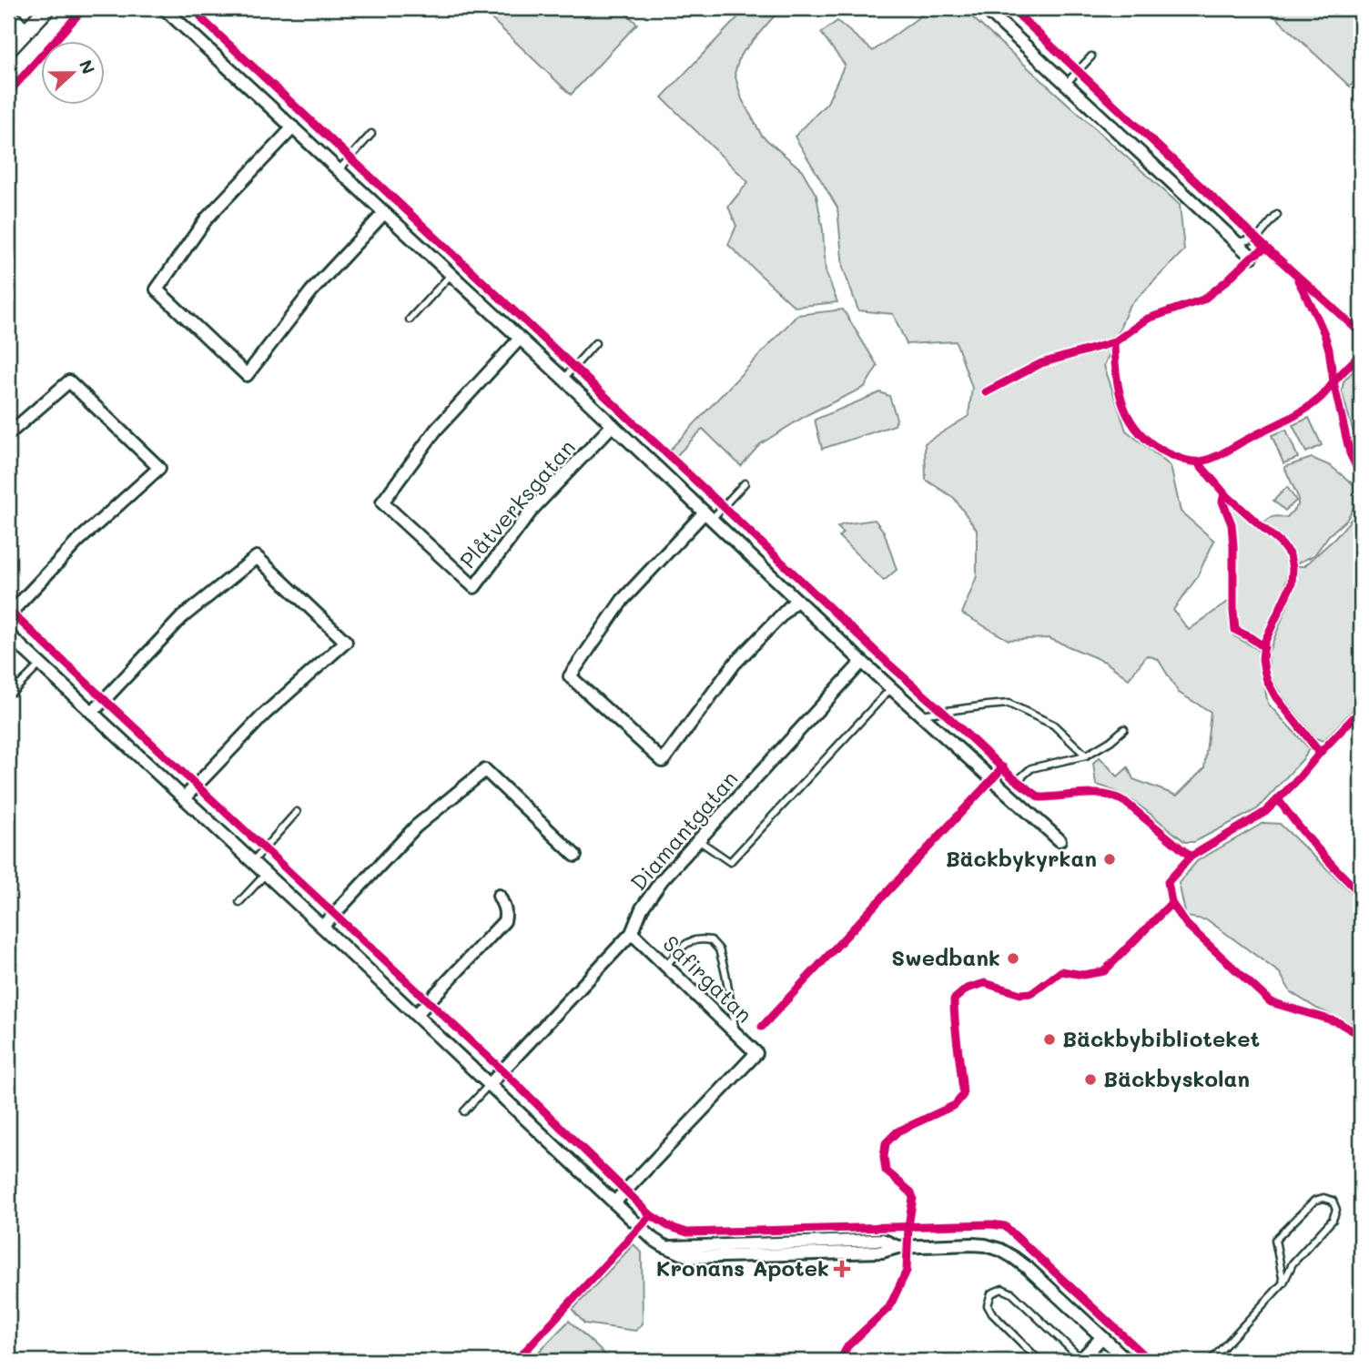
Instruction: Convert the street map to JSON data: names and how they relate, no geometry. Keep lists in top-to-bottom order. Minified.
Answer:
{"streets":{"street":["Plåtverksgatan","Diamantgatan","Safirgatan"]},"crossings":[["Diamantgatan","Safirgatan"]],"places":{"other":["Bäckbykyrkan","Swedbank","Bäckbybiblioteket","Bäckbyskolan"],"health":["Kronans Apotek"]},"north":"right"}
